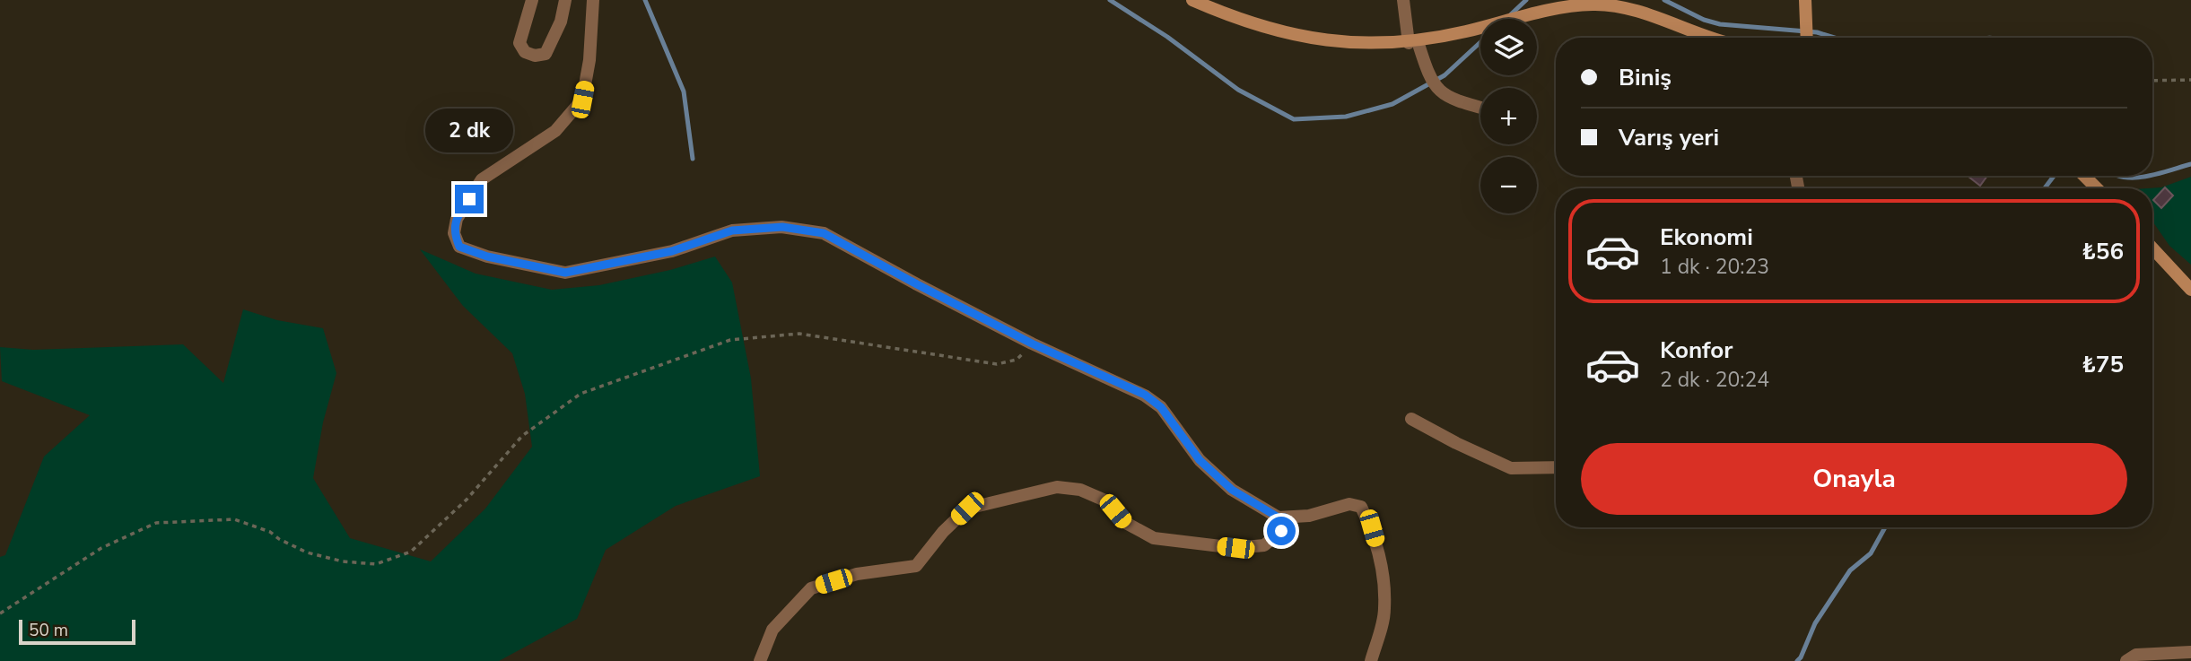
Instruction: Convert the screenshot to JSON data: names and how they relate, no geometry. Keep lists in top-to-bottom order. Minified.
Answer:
{"scale_bar":"50 m","page":{"map_buttons":["+","−"],"banner":["Biniş","Varış yeri"],"bubble":"2 dk","list":[{"name":"Ekonomi","note":"1 dk · 20:23","value":"₺56"},{"name":"Konfor","note":"2 dk · 20:24","value":"₺75"}],"buttons":"Onayla","scale":"50 m"}}
